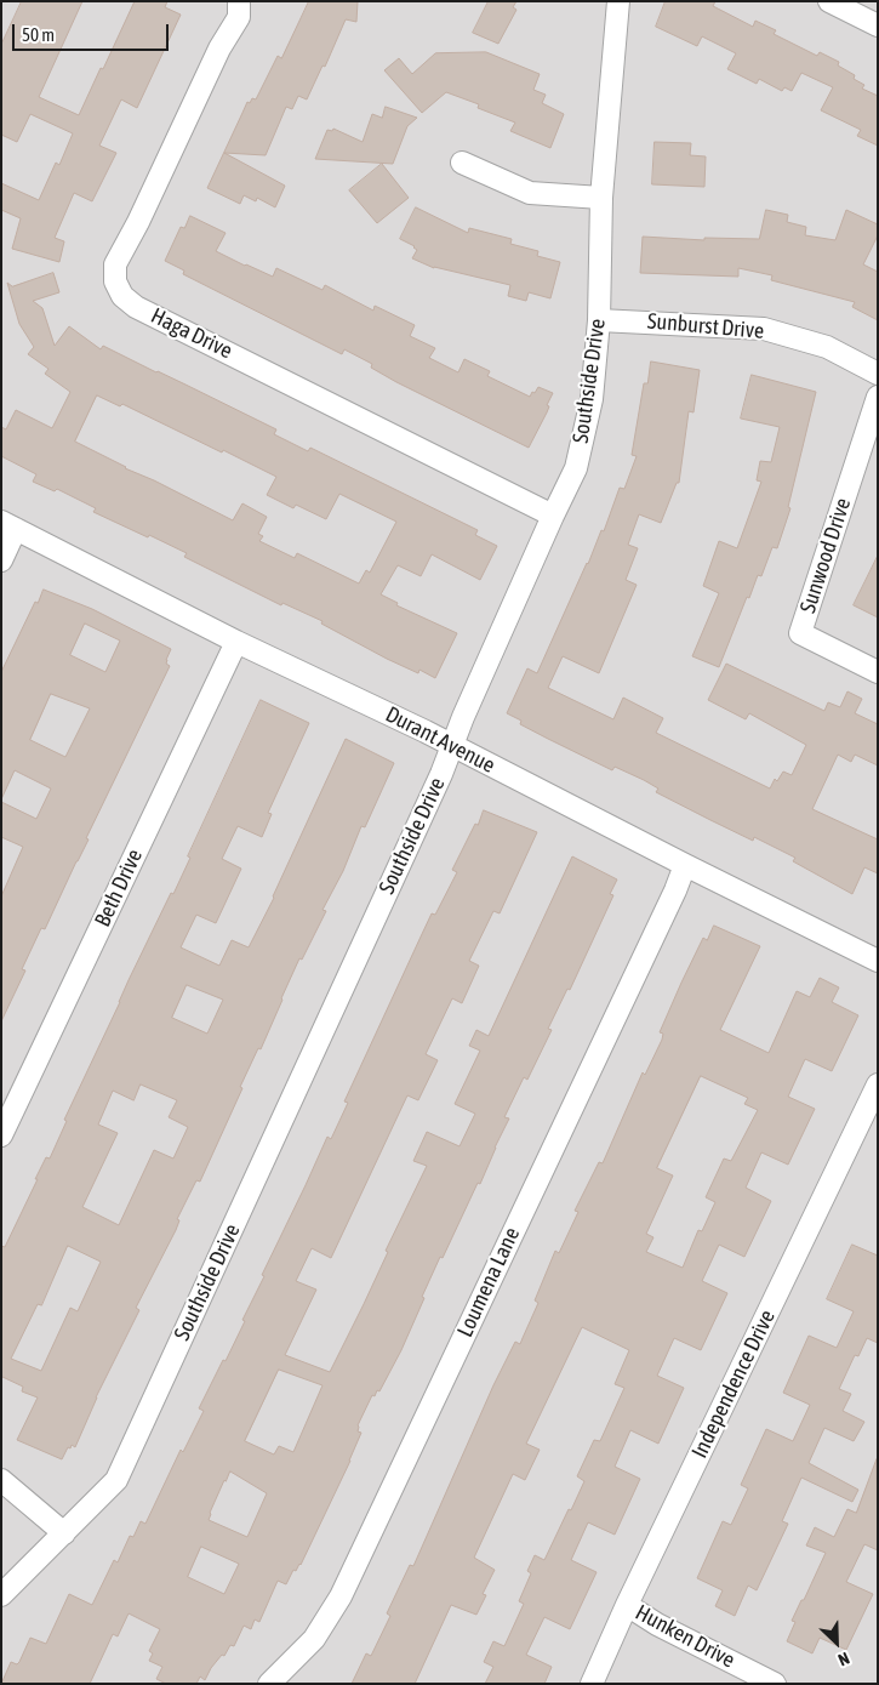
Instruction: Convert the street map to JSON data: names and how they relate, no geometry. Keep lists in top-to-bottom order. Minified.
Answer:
{"streets":{"street":["Sunburst Drive","Haga Drive","Southside Drive","Sunwood Drive","Durant Avenue","Beth Drive","Loumena Lane","Independence Drive","Hunken Drive"]},"crossings":[["Sunburst Drive","Southside Drive"],["Haga Drive","Southside Drive"],["Southside Drive","Durant Avenue"],["Durant Avenue","Beth Drive"],["Durant Avenue","Loumena Lane"],["Independence Drive","Hunken Drive"]],"scale_bar":"50 m","north":"bottom right"}
